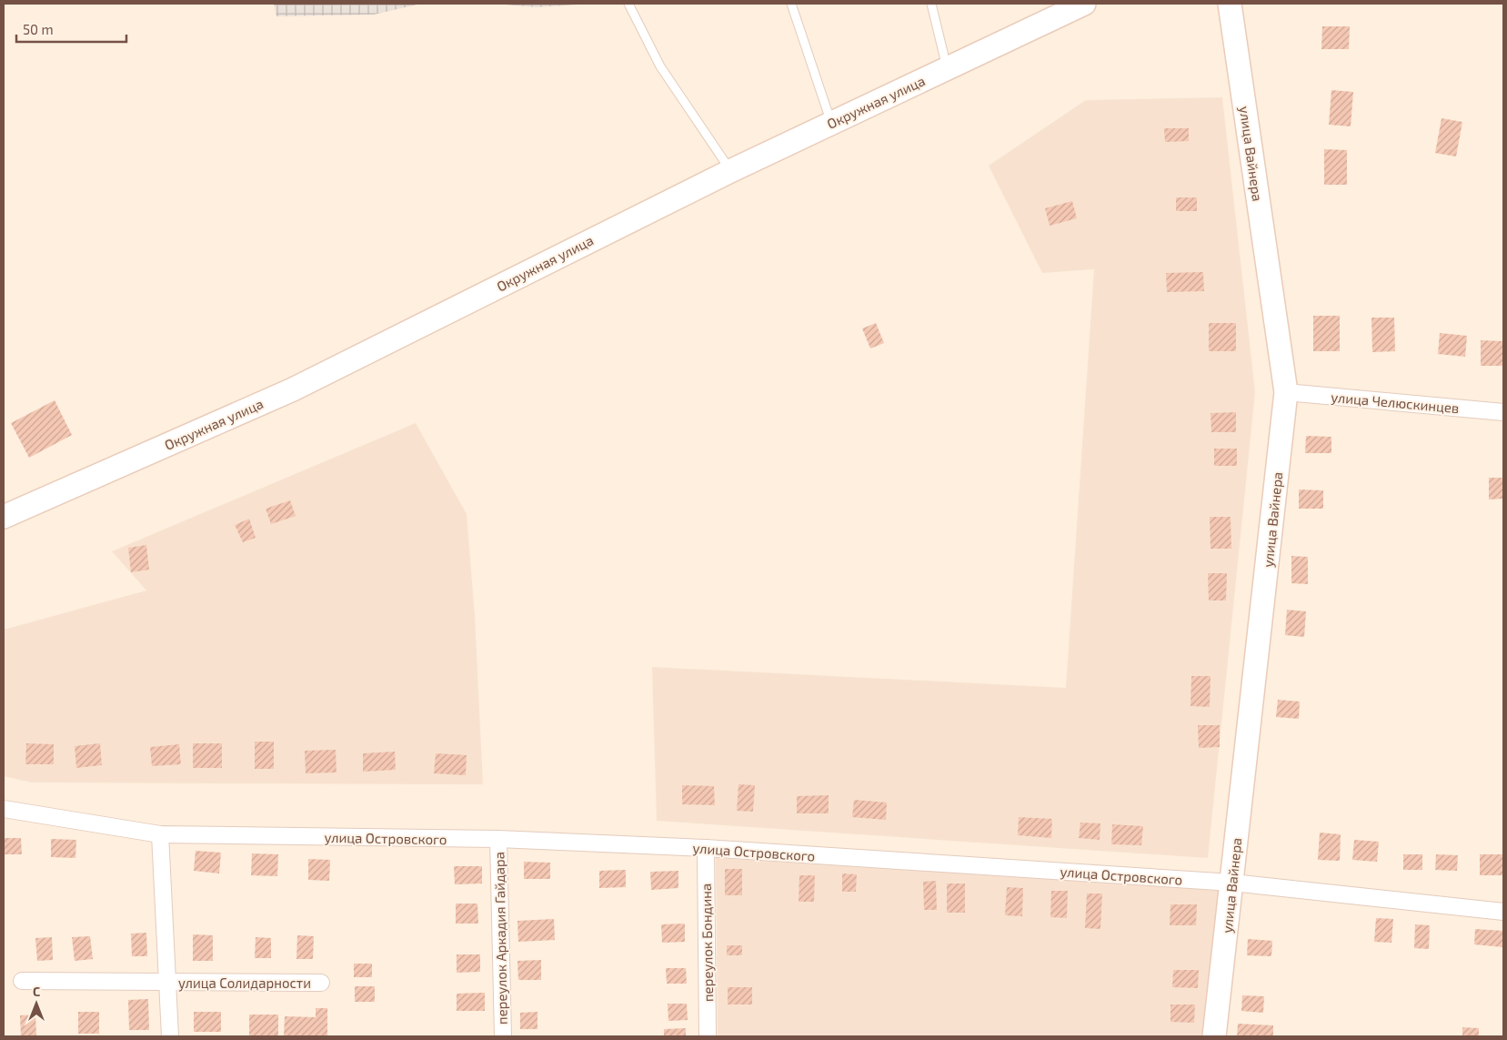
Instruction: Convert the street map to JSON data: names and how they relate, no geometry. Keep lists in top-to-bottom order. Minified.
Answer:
{"streets":{"street":["Окружная улица","улица Вайнера","улица Челюскинцев","улица Островского","переулок Аркадия Гайдара","переулок Бондина","улица Солидарности"]},"crossings":[["улица Вайнера","улица Челюскинцев"],["улица Вайнера","улица Островского"],["улица Островского","переулок Аркадия Гайдара"],["улица Островского","переулок Бондина"],["улица Островского","улица Солидарности"]],"scale_bar":"50 m","north":"top"}
